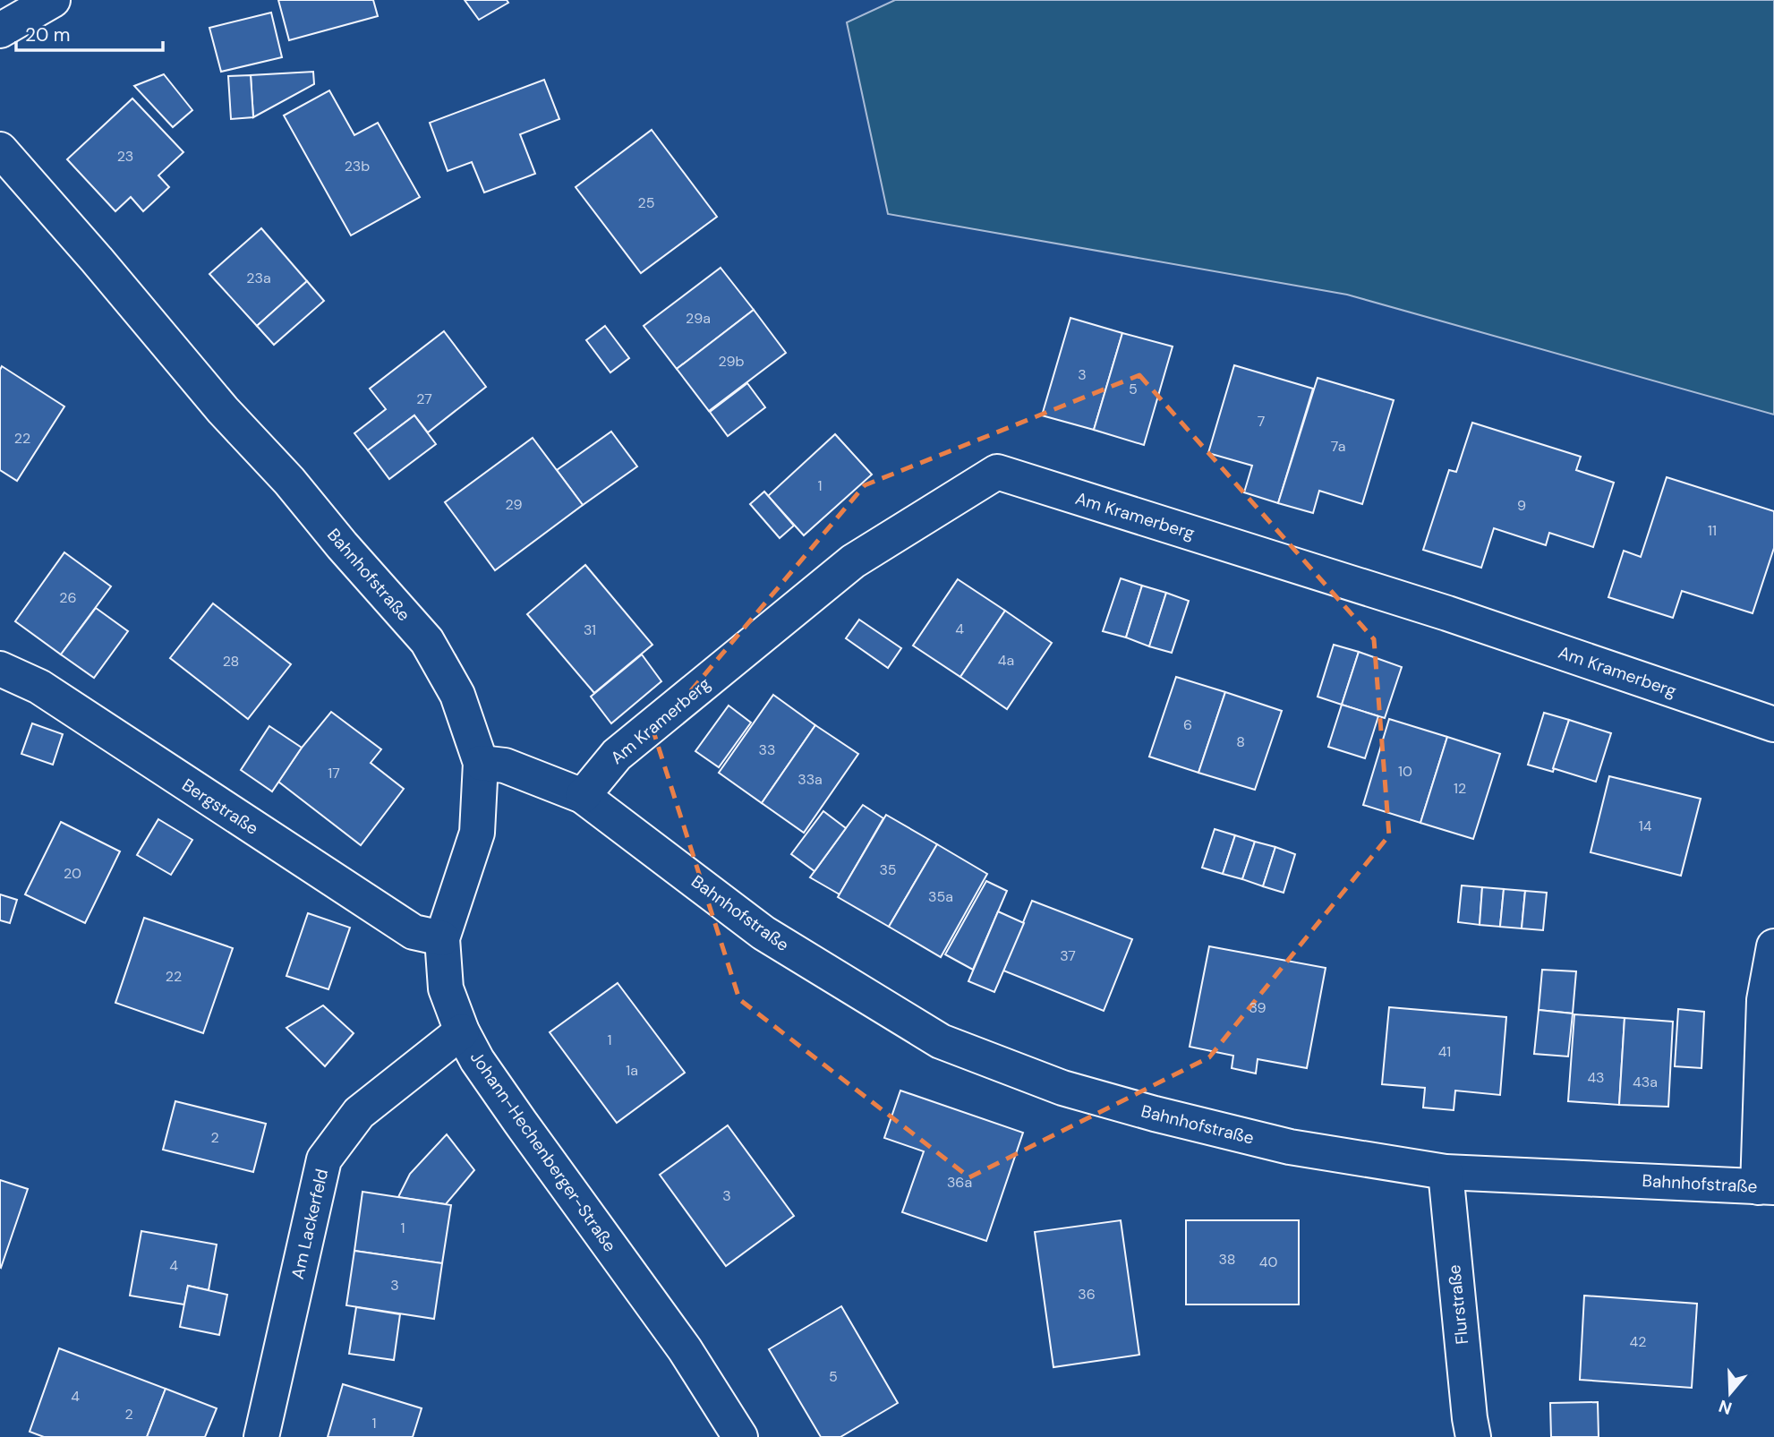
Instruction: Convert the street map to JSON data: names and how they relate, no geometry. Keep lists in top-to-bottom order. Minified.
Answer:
{"streets":{"street":["Am Kramerberg","Bahnhofstraße","Bergstraße","Johann-Hechenberger-Straße","Am Lackerfeld","Flurstraße"]},"crossings":[["Am Kramerberg","Bahnhofstraße"],["Bahnhofstraße","Johann-Hechenberger-Straße"],["Bahnhofstraße","Flurstraße"],["Bergstraße","Johann-Hechenberger-Straße"],["Johann-Hechenberger-Straße","Am Lackerfeld"]],"house_numbers":["23","23b","25","23a","29a","29b","3","5","27","7","22","7a","1","29","9","11","26","4","31","4a","28","6","8","33","10","17","33a","12","14","35","20","35a","37","22","39","1","41","1a","43","43a","2","36a","3","1","38","40","4","3","36","42","5","4","2","1"],"scale_bar":"20 m","north":"bottom"}
